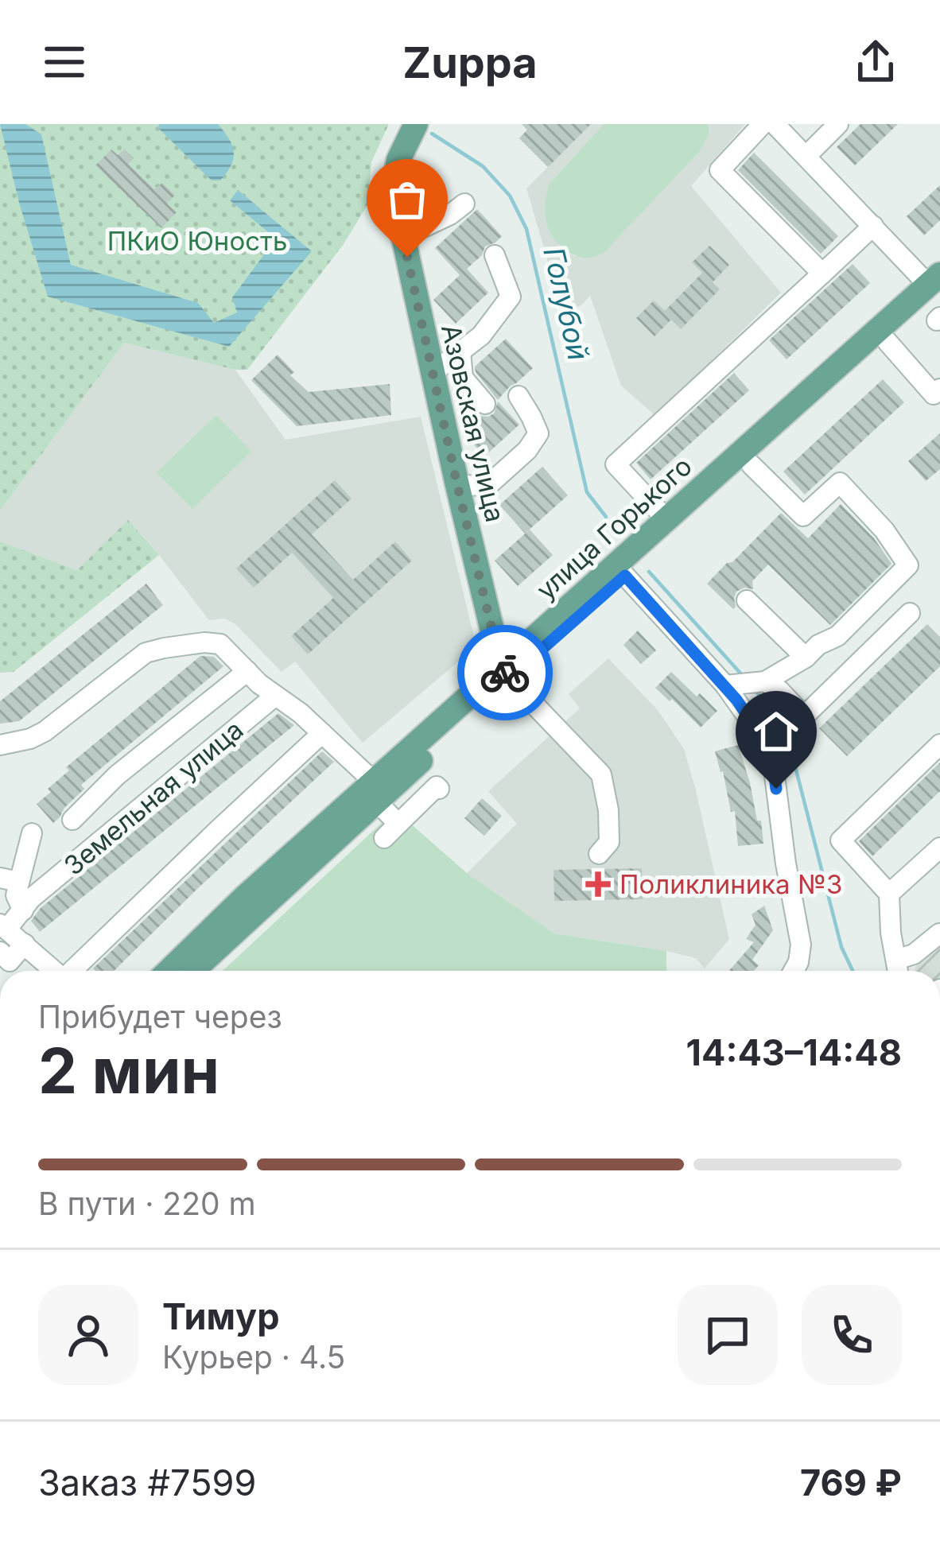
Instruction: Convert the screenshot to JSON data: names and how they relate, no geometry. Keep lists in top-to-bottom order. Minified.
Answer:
{"streets":{"main road":["Азовская улица","улица Горького"],"street":["Земельная улица"]},"crossings":[["Азовская улица","улица Горького"]],"water":["Голубой"],"parks":["ПКиО Юность"],"places":{"health":["Поликлиника №3"]},"page":{"header":"Zuppa","heading":["2 мин","Прибудет через","14:43–14:48"],"panel":["Тимур","Курьер · 4.5","Заказ #7599","769 ₽"],"bar":"В пути · 220 m"}}
